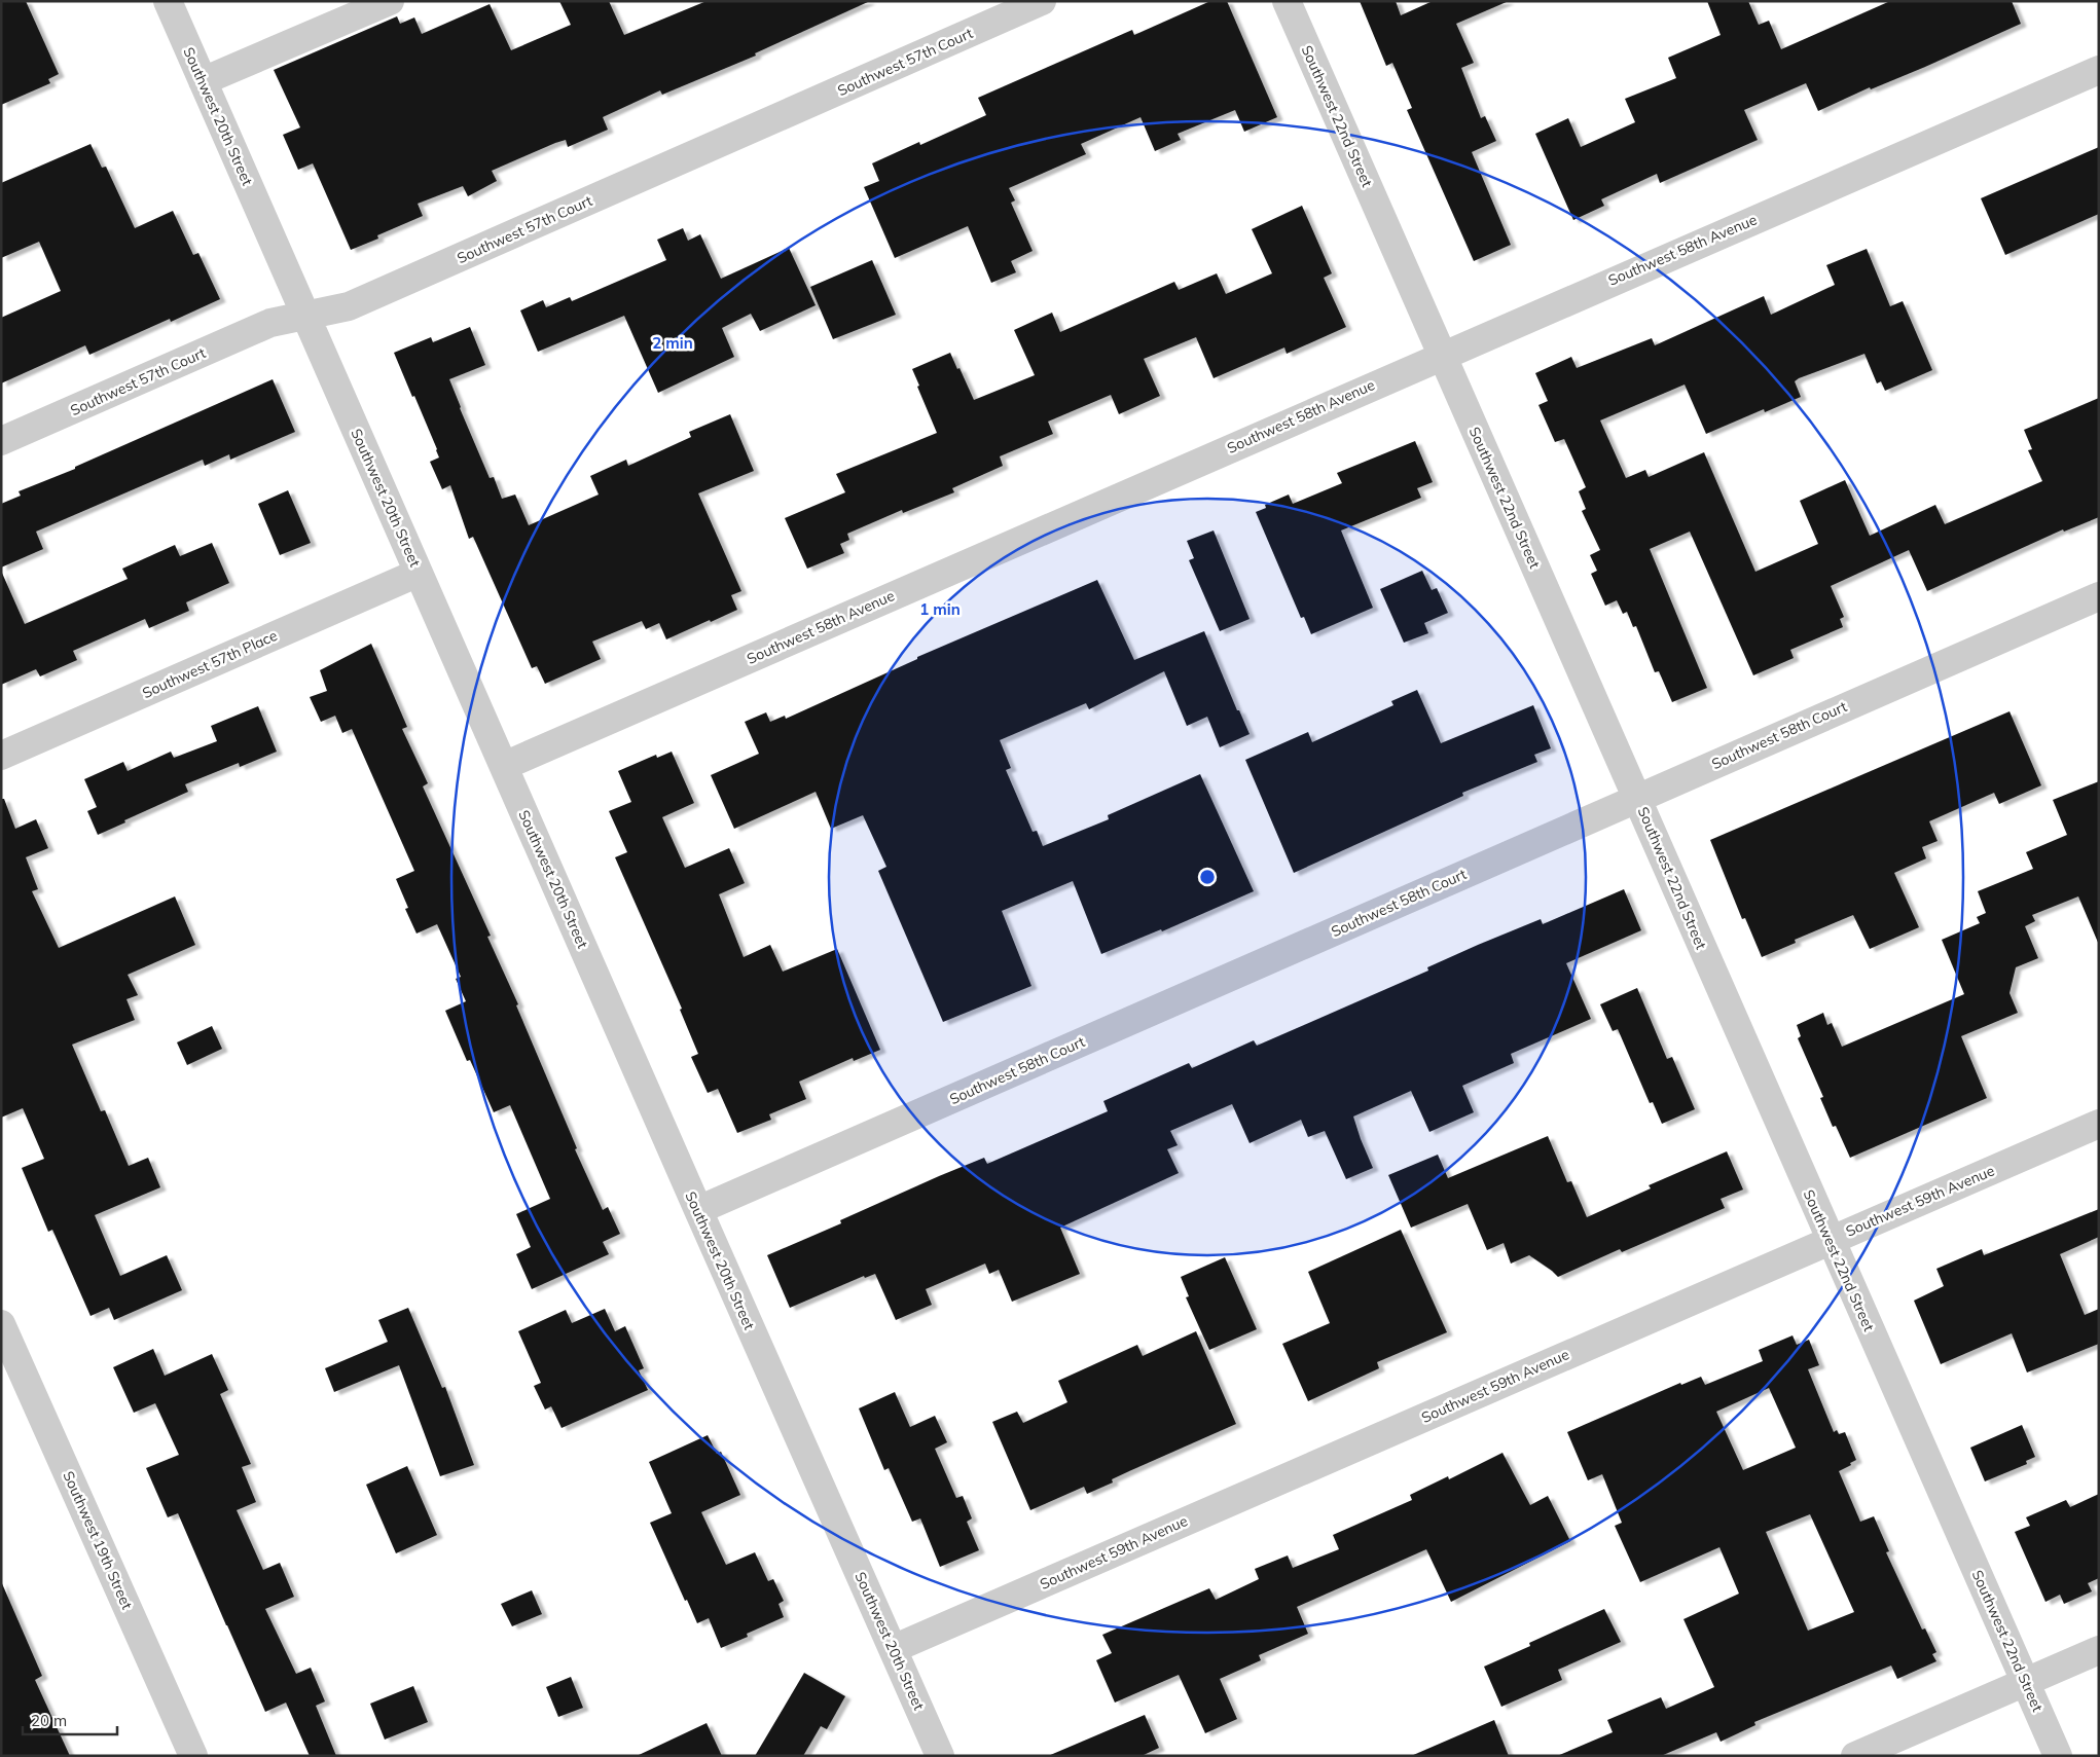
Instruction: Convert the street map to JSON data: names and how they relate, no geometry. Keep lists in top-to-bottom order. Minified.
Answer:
{"streets":{"street":["Southwest 57th Court","Southwest 20th Street","Southwest 22nd Street","Southwest 58th Avenue","Southwest 57th Place","Southwest 58th Court","Southwest 59th Avenue","Southwest 19th Street"]},"crossings":[["Southwest 57th Court","Southwest 20th Street"],["Southwest 20th Street","Southwest 58th Avenue"],["Southwest 20th Street","Southwest 57th Place"],["Southwest 20th Street","Southwest 58th Court"],["Southwest 20th Street","Southwest 59th Avenue"],["Southwest 22nd Street","Southwest 58th Avenue"],["Southwest 22nd Street","Southwest 58th Court"],["Southwest 22nd Street","Southwest 59th Avenue"]],"scale_bar":"20 m","rings":["2 min","1 min"]}
